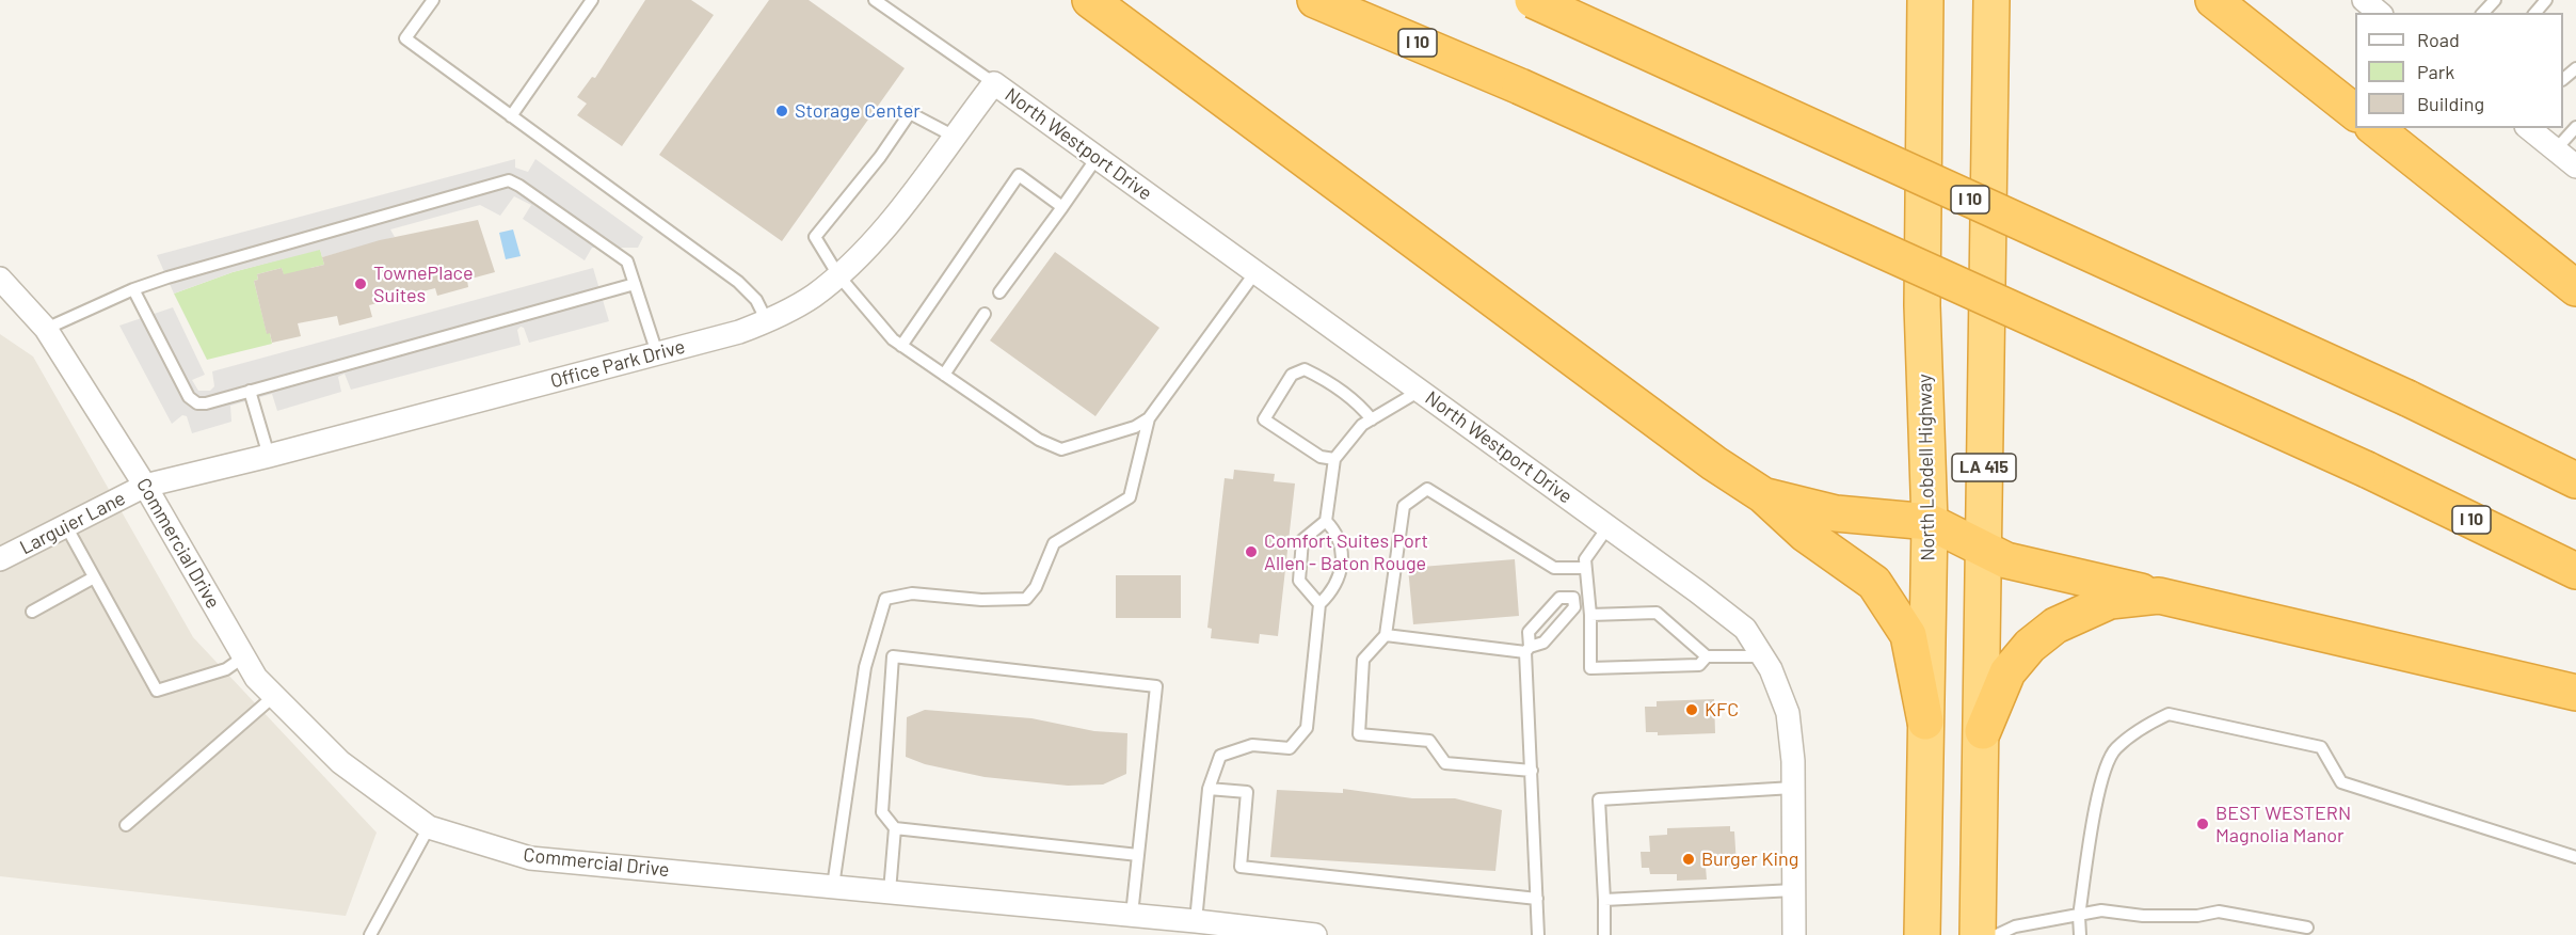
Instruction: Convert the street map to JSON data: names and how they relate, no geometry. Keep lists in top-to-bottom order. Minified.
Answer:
{"streets":{"highway":["I 10","North Lobdell Highway","LA 415"],"street":["North Westport Drive","Office Park Drive","Larguier Lane","Commercial Drive"]},"crossings":[["North Westport Drive","Office Park Drive"],["Office Park Drive","Larguier Lane"],["Office Park Drive","Commercial Drive"],["Larguier Lane","Commercial Drive"]],"places":["Storage Center","TownePlace Suites","Comfort Suites Port Allen - Baton Rouge","KFC","BEST WESTERN Magnolia Manor","Burger King"],"legend":["Road","Park","Building"]}
